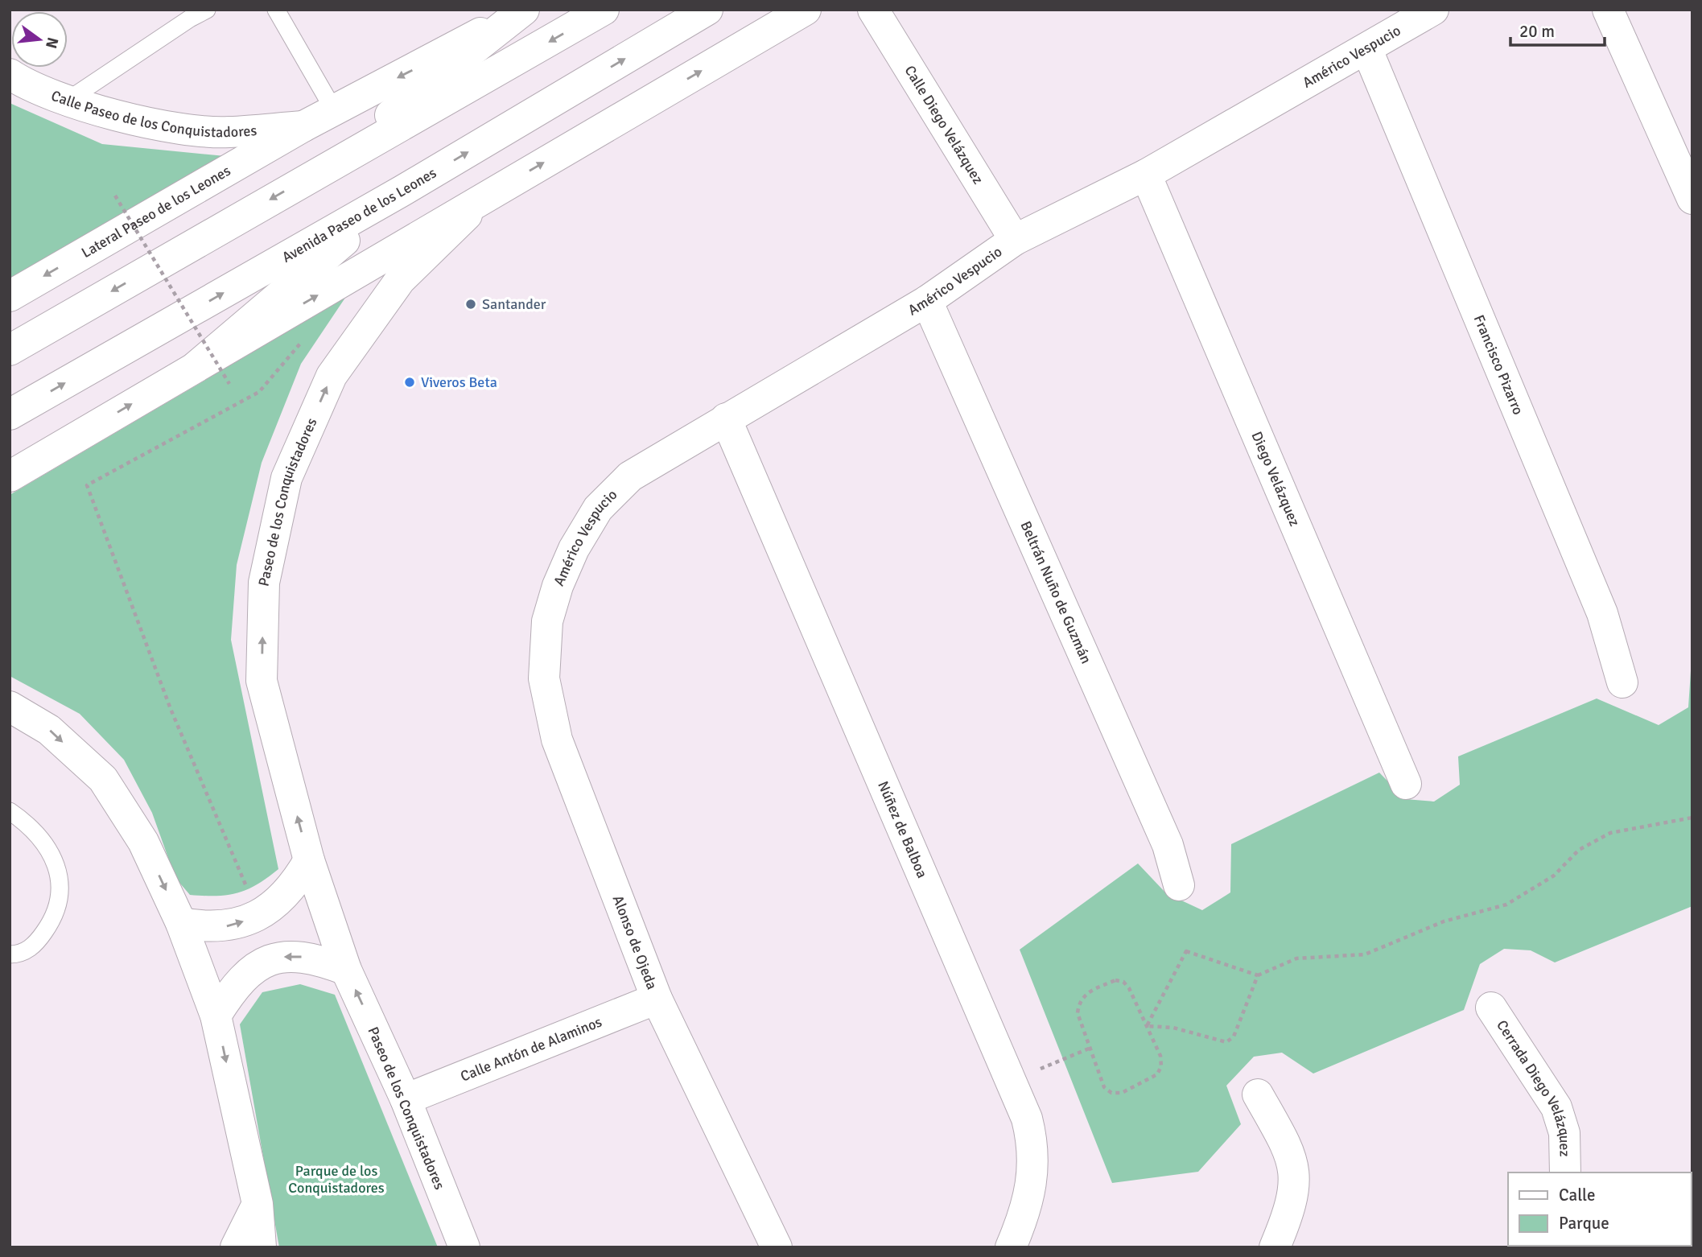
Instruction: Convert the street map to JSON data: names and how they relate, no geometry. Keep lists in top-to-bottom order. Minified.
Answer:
{"streets":{"street":["Américo Vespucio","Calle Paseo de los Conquistadores","Calle Diego Velázquez","Lateral Paseo de los Leones","Avenida Paseo de los Leones","Francisco Pizarro","Diego Velázquez","Paseo de los Conquistadores","Beltrán Nuño de Guzmán","Núñez de Balboa","Alonso de Ojeda","Calle Antón de Alaminos","Cerrada Diego Velázquez"]},"crossings":[["Américo Vespucio","Calle Diego Velázquez"],["Américo Vespucio","Francisco Pizarro"],["Américo Vespucio","Diego Velázquez"],["Américo Vespucio","Beltrán Nuño de Guzmán"],["Américo Vespucio","Núñez de Balboa"],["Américo Vespucio","Alonso de Ojeda"],["Calle Paseo de los Conquistadores","Lateral Paseo de los Leones"],["Paseo de los Conquistadores","Calle Antón de Alaminos"],["Alonso de Ojeda","Calle Antón de Alaminos"]],"one_way":["Paseo de los Conquistadores"],"parks":["Parque de los Conquistadores"],"places":["Santander","Viveros Beta"],"legend":["Calle","Parque"],"scale_bar":"20 m","north":"right"}
